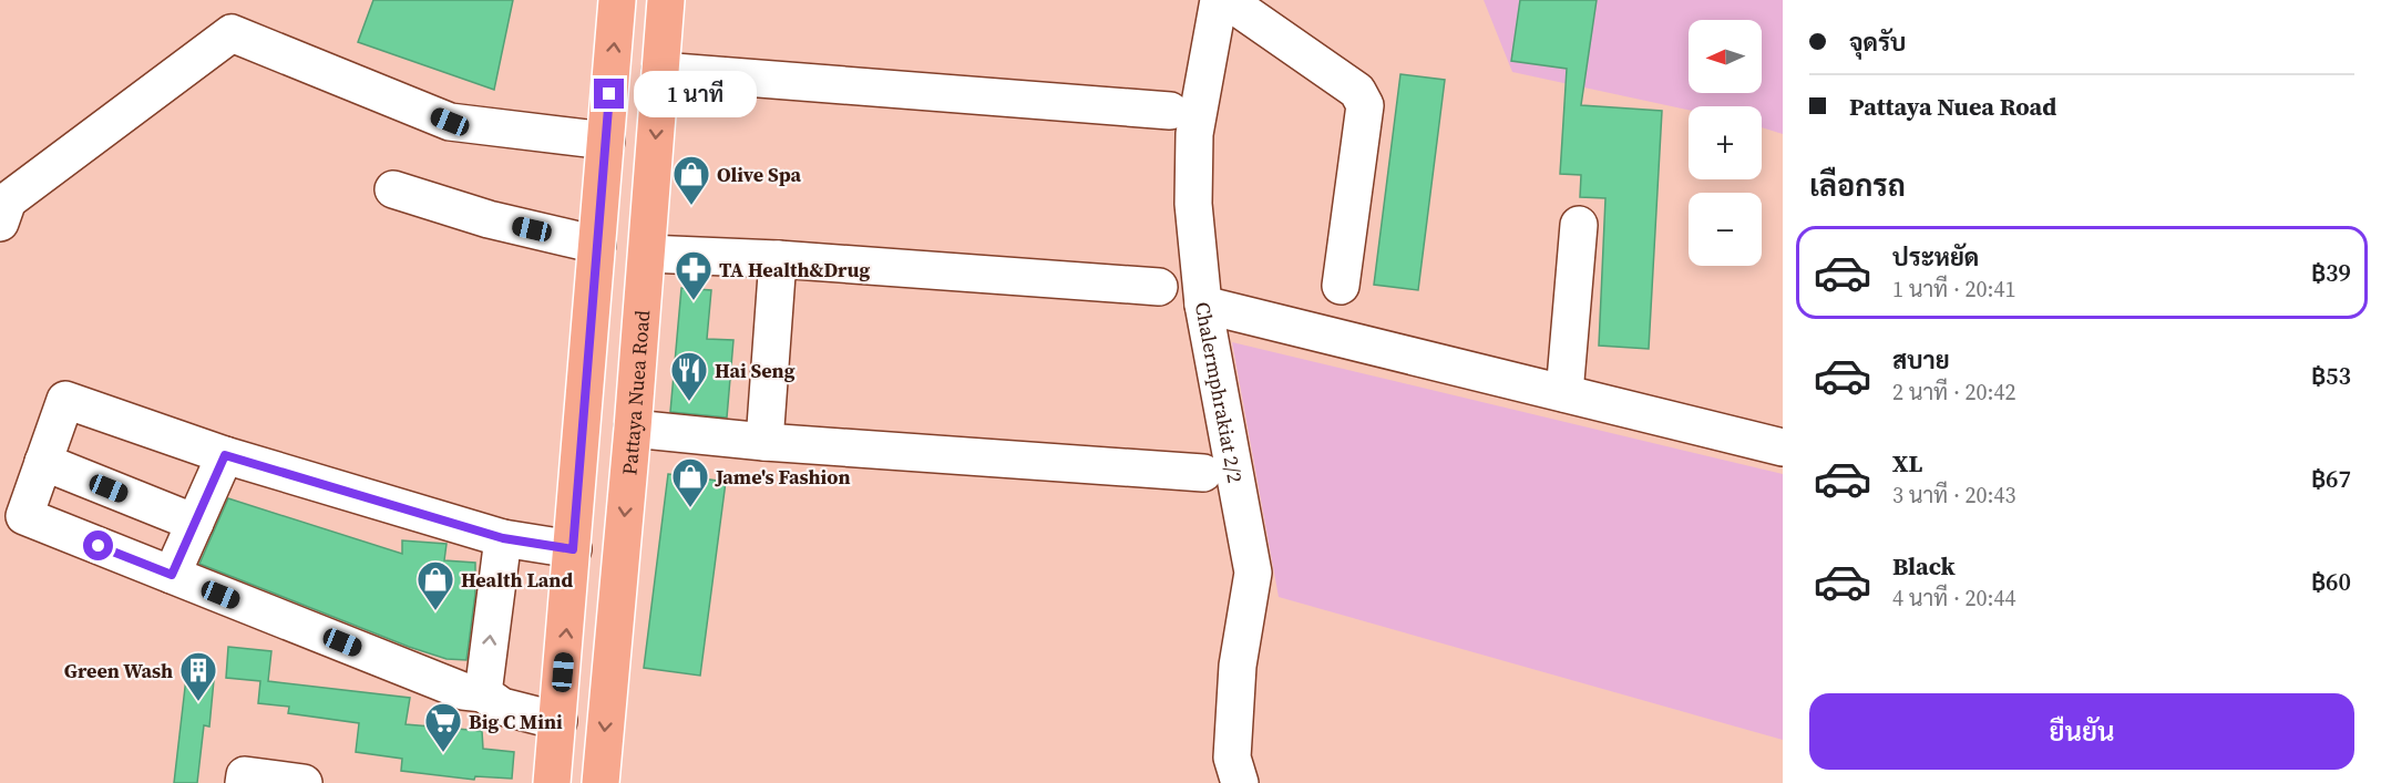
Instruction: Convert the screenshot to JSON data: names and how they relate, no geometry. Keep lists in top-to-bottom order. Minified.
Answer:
{"streets":{"main road":["Pattaya Nuea Road"],"street":["Chalermphrakiat 2/2"]},"places":{"shop":["Olive Spa","Jame's Fashion","Health Land"],"pharmacy":["TA Health&Drug"],"restaurant":["Hai Seng"],"building":["Green Wash"],"supermarket":["Big C Mini"]},"north":"left","page":{"banner":["จุดรับ","Pattaya Nuea Road"],"map_buttons":["+","−"],"bubble":"1 นาที","heading":"เลือกรถ","list":[{"name":"ประหยัด","note":"1 นาที · 20:41","value":"฿39"},{"name":"สบาย","note":"2 นาที · 20:42","value":"฿53"},{"name":"XL","note":"3 นาที · 20:43","value":"฿67"},{"name":"Black","note":"4 นาที · 20:44","value":"฿60"}],"buttons":"ยืนยัน"}}
